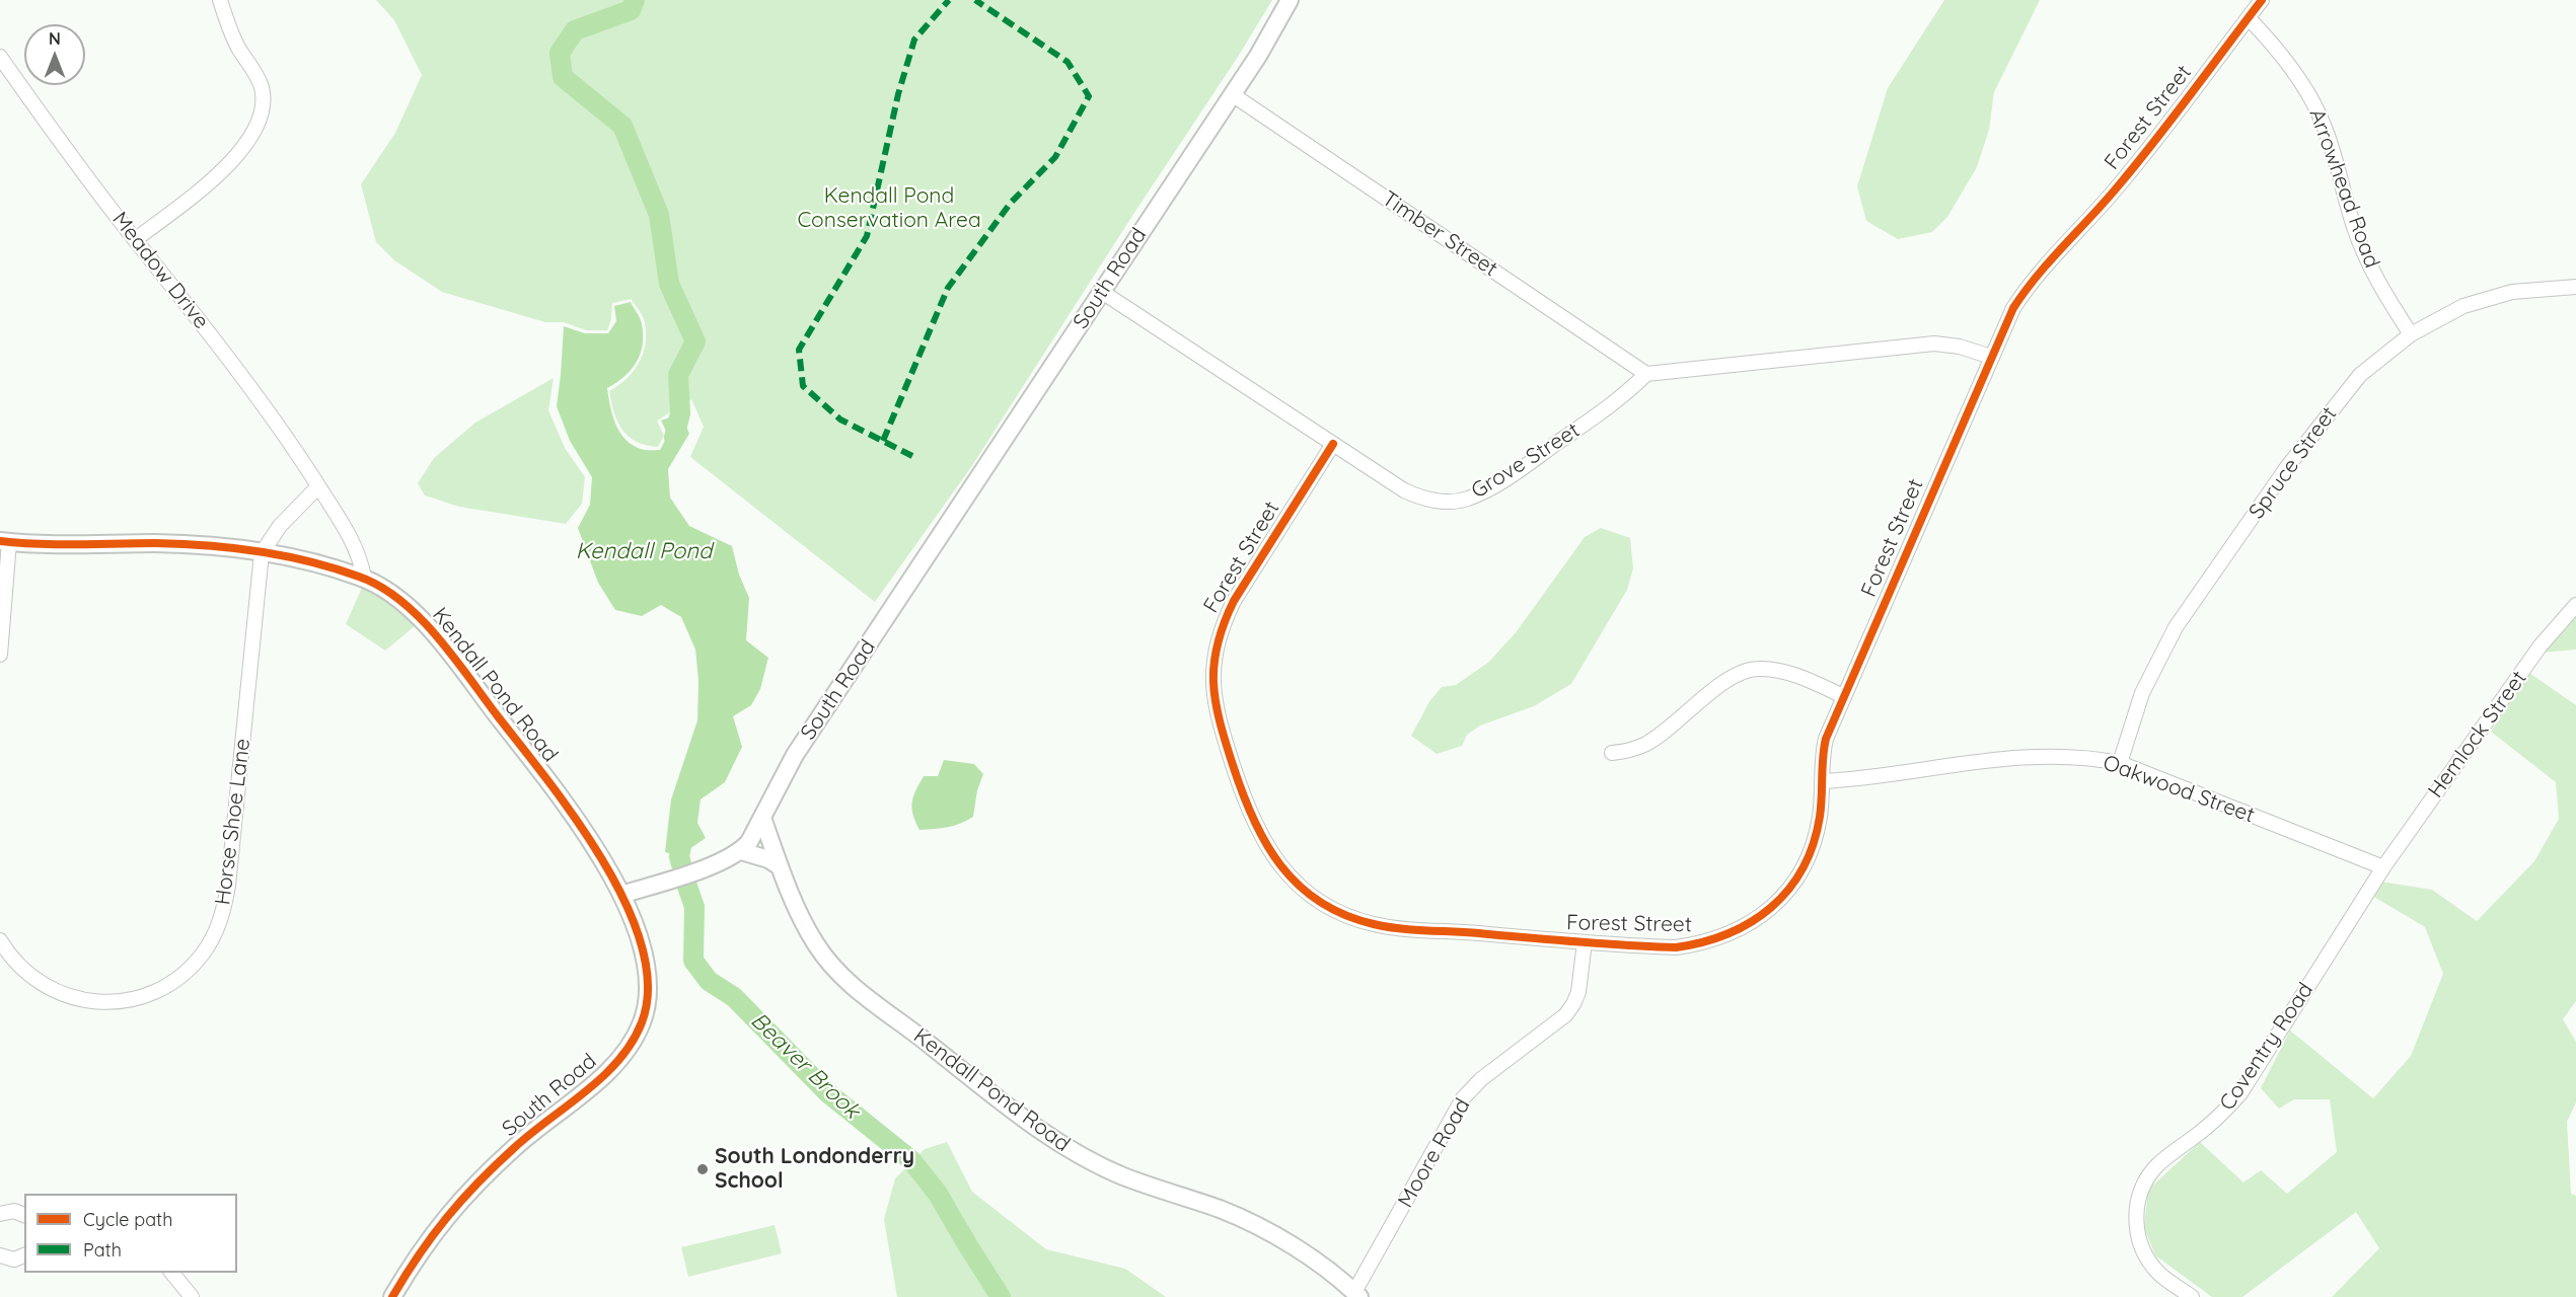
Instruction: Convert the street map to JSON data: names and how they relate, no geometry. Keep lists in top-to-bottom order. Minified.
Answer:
{"streets":{"street":["Forest Street","Arrowhead Road","Timber Street","Meadow Drive","South Road","Grove Street","Spruce Street","Kendall Pond Road","Hemlock Street","Oakwood Street","Horse Shoe Lane","Coventry Road","Moore Road"]},"crossings":[["Forest Street","Arrowhead Road"],["Forest Street","Grove Street"],["Forest Street","Oakwood Street"],["Forest Street","Moore Road"],["Arrowhead Road","Spruce Street"],["Timber Street","South Road"],["Timber Street","Grove Street"],["Meadow Drive","Kendall Pond Road"],["South Road","Grove Street"],["South Road","Kendall Pond Road"],["Spruce Street","Oakwood Street"],["Kendall Pond Road","Horse Shoe Lane"],["Kendall Pond Road","Moore Road"],["Hemlock Street","Oakwood Street"],["Hemlock Street","Coventry Road"],["Oakwood Street","Coventry Road"]],"water":["Kendall Pond","Beaver Brook"],"parks":["Kendall Pond Conservation Area"],"places":["South Londonderry School"],"legend":["Cycle path","Path"],"north":"top"}
